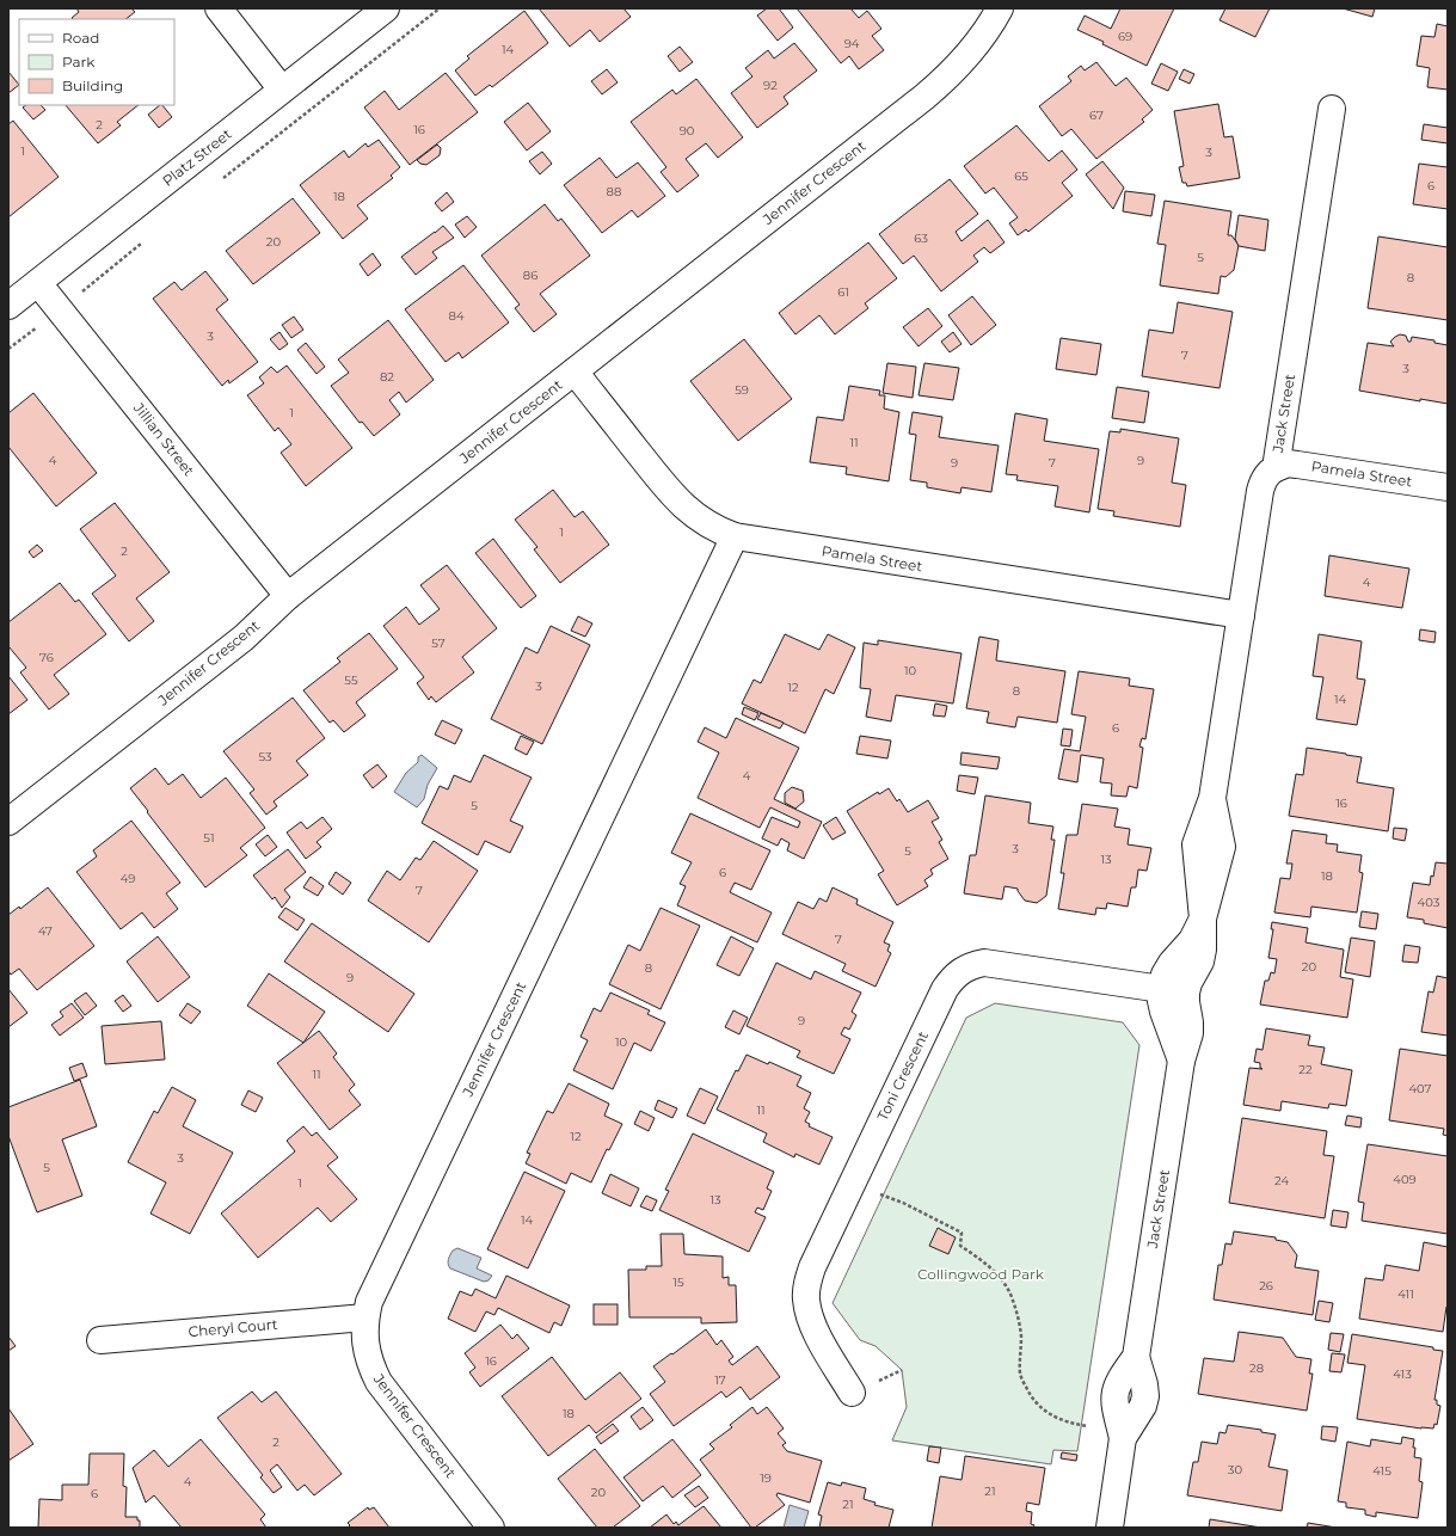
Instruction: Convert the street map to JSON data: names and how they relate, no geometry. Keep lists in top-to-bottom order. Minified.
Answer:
{"streets":{"street":["Platz Street","Jennifer Crescent","Jack Street","Jillian Street","Pamela Street","Toni Crescent","Cheryl Court"]},"crossings":[["Platz Street","Jillian Street"],["Jennifer Crescent","Jillian Street"],["Jennifer Crescent","Pamela Street"],["Jennifer Crescent","Cheryl Court"],["Jack Street","Pamela Street"],["Jack Street","Toni Crescent"]],"parks":["Collingwood Park"],"house_numbers":["69","94","14","92","67","2","16","90","1","3","65","6","88","18","63","20","5","86","8","61","84","3","7","3","82","59","1","11","4","9","9","7","1","2","4","57","76","10","55","3","12","8","14","6","53","4","16","5","51","3","5","13","6","18","49","7","403","47","7","20","8","9","9","10","22","11","407","11","12","3","5","409","24","1","13","14","15","26","411","16","28","413","17","18","2","30","415","19","4","21","20","6","21"],"legend":["Road","Park","Building"]}
